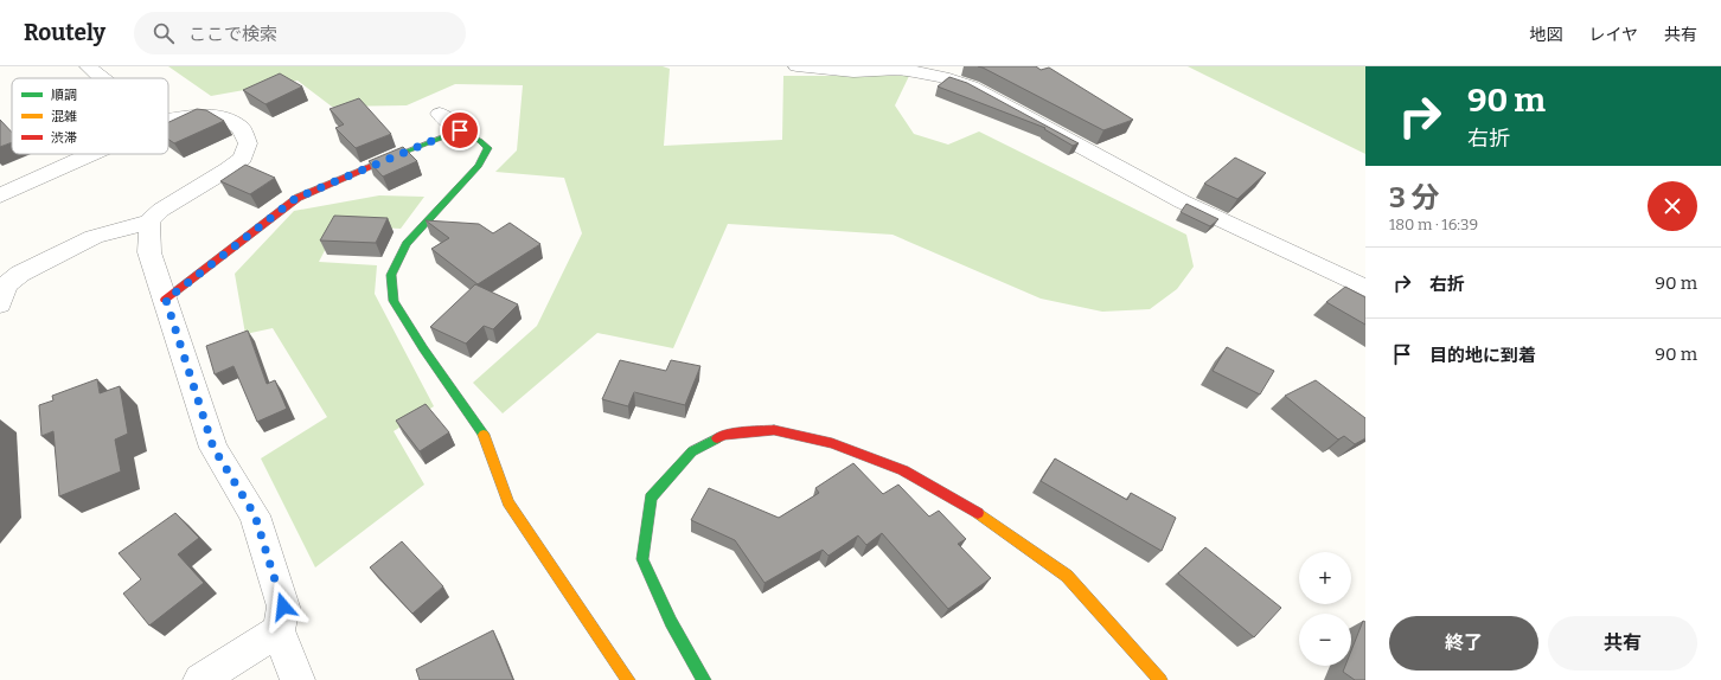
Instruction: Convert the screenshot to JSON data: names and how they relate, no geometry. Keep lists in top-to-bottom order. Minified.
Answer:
{"legend":["順調","混雑","渋滞"],"page":{"header":"Routely","search":"ここで検索","nav":["地図","レイヤ","共有"],"turn":["90 m","右折"],"heading":["3 分","180 m · 16:39"],"list":[{"name":"右折","value":"90 m"},{"name":"目的地に到着","value":"90 m"}],"map_buttons":["+","−"],"buttons":["終了","共有"]}}
